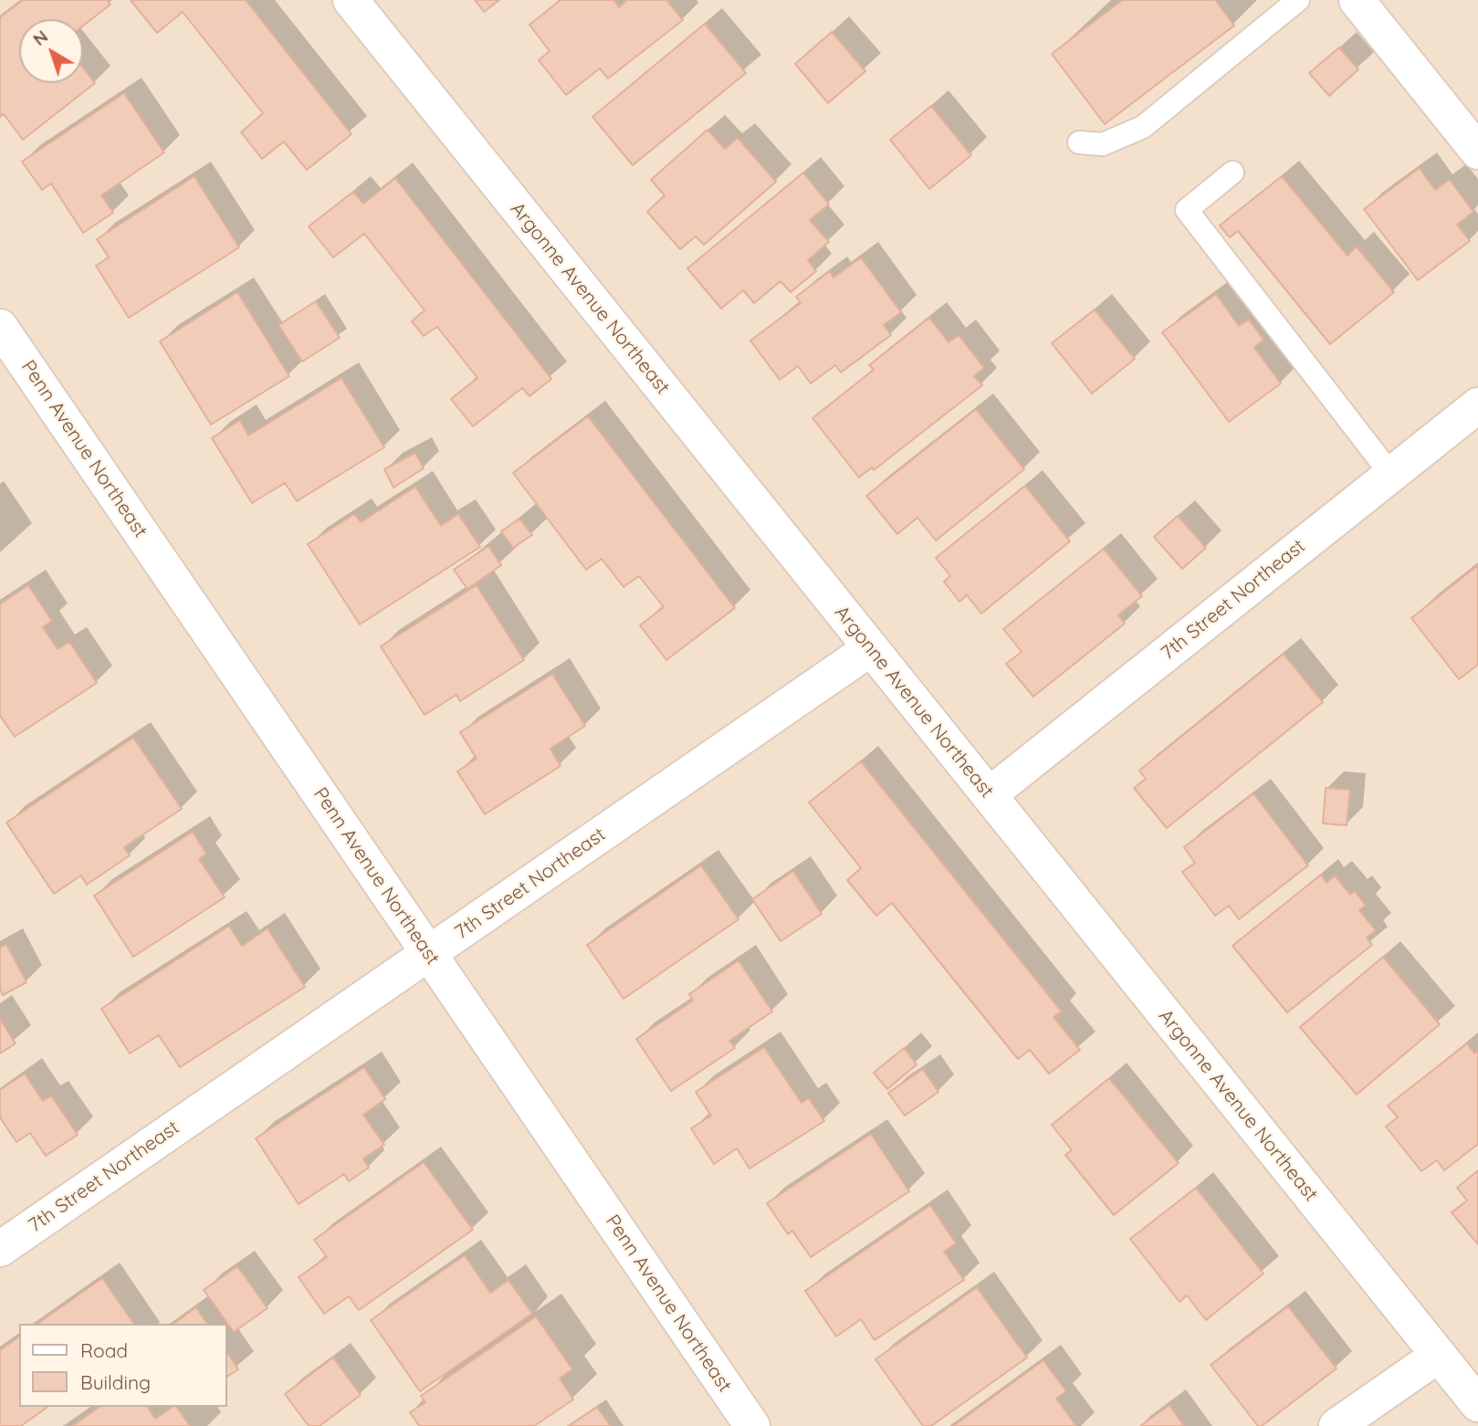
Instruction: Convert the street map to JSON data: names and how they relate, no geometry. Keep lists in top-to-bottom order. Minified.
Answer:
{"streets":{"street":["Argonne Avenue Northeast","Penn Avenue Northeast","7th Street Northeast"]},"crossings":[["Argonne Avenue Northeast","7th Street Northeast"],["Penn Avenue Northeast","7th Street Northeast"]],"legend":["Road","Building"],"north":"top left"}
